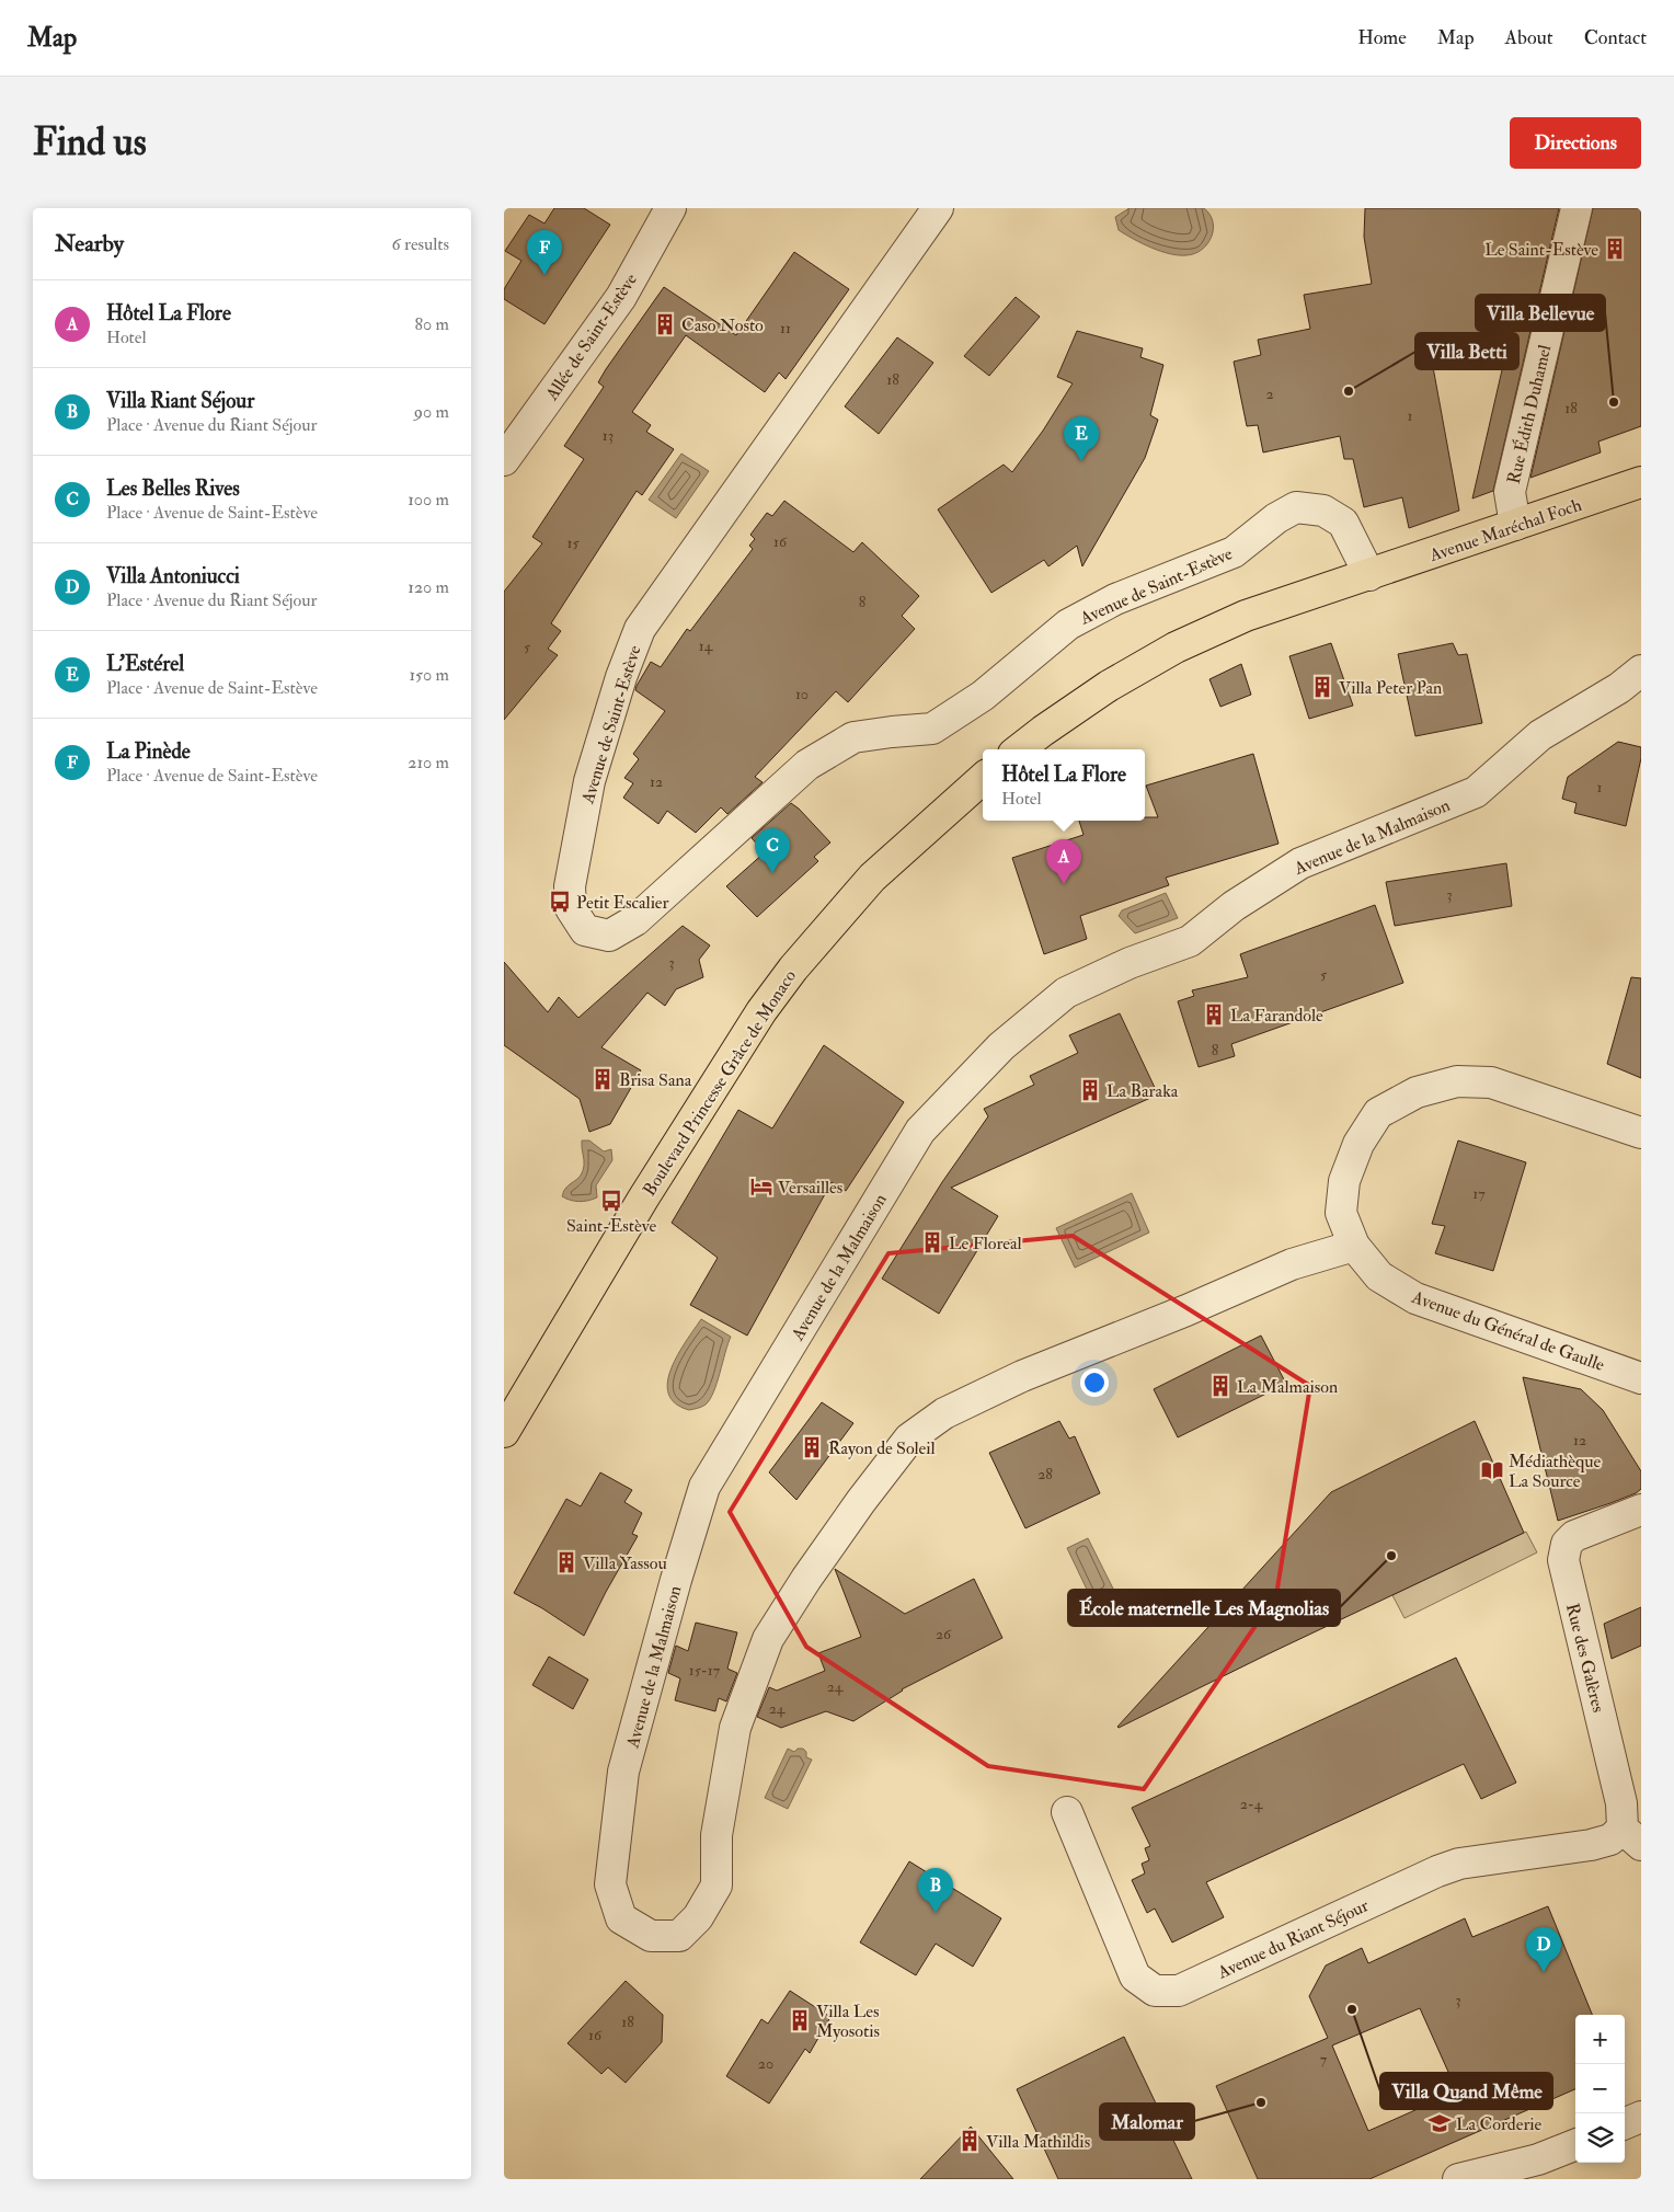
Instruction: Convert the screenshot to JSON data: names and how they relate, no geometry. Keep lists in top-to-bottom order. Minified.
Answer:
{"streets":{"main road":["Avenue Maréchal Foch","Boulevard Princesse Grâce de Monaco"],"street":["Allée de Saint-Estève","Rue Édith Duhamel","Avenue de Saint-Estève","Avenue de la Malmaison","Avenue du Général de Gaulle","Rue des Galères","Avenue du Riant Séjour"]},"crossings":[["Rue Édith Duhamel","Avenue Maréchal Foch"],["Avenue Maréchal Foch","Avenue de Saint-Estève"],["Avenue de la Malmaison","Avenue du Général de Gaulle"],["Rue des Galères","Avenue du Riant Séjour"]],"places":{"building":["Le Saint-Estève","Caso Nosto","Villa Peter Pan","La Farandole","Brisa Sana","La Baraka","Le Floreal","La Malmaison","Rayon de Soleil","Villa Yassou","Villa Les Myosotis","Villa Mathildis"],"other":["Villa Betti","Villa Bellevue","École maternelle Les Magnolias","Villa Quand Même","Malomar"],"bus stop":["Petit Escalier","Saint-Estève"],"hotel":["Versailles"],"library":["Médiathèque La Source"],"school or university":["La Corderie"]},"house_numbers":["11","18","2","18","1","13","16","15","8","14","5","10","12","1","3","3","5","8","17","12","28","26","15-17","24","24","2-4","3","18","16","7","20"],"page":{"header":"Map","nav":["Home","Map","About","Contact"],"buttons":"Directions","title":"Find us","heading":["Nearby","6 results"],"pins":["F","E","C","A","B","D"],"list":[{"mark":"A","name":"Hôtel La Flore","note":"Hotel","value":"80 m"},{"mark":"B","name":"Villa Riant Séjour","note":"Place · Avenue du Riant Séjour","value":"90 m"},{"mark":"C","name":"Les Belles Rives","note":"Place · Avenue de Saint-Estève","value":"100 m"},{"mark":"D","name":"Villa Antoniucci","note":"Place · Avenue du Riant Séjour","value":"120 m"},{"mark":"E","name":"L'Estérel","note":"Place · Avenue de Saint-Estève","value":"150 m"},{"mark":"F","name":"La Pinède","note":"Place · Avenue de Saint-Estève","value":"210 m"}],"popup":["Hôtel La Flore","Hotel"],"map_buttons":["+","−"]}}
